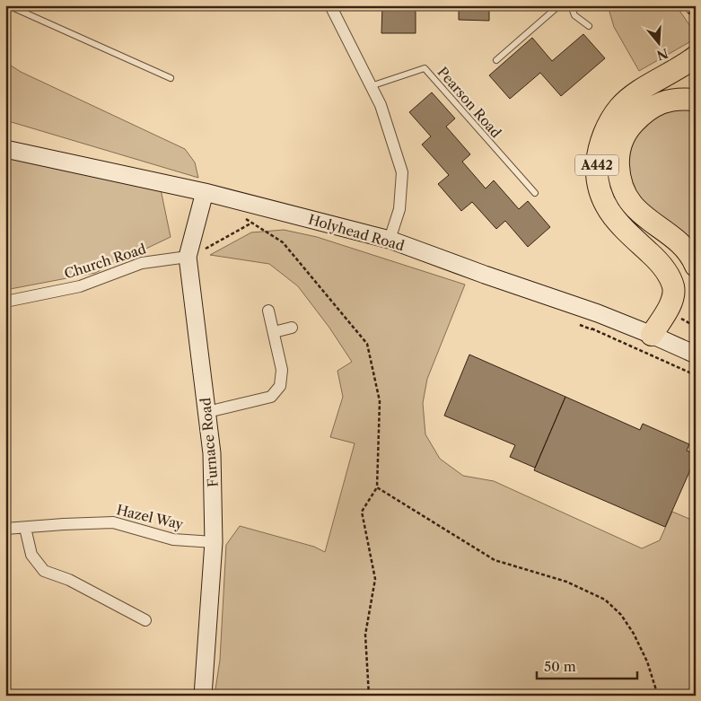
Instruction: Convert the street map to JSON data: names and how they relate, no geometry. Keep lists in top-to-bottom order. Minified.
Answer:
{"streets":{"highway":["A442"],"main road":["Holyhead Road","Furnace Road"],"street":["Church Road","Hazel Way"],"lane":["Pearson Road"]},"crossings":[["A442","Holyhead Road"],["Holyhead Road","Furnace Road"],["Church Road","Furnace Road"],["Furnace Road","Hazel Way"]],"scale_bar":"50 m","north":"bottom"}
